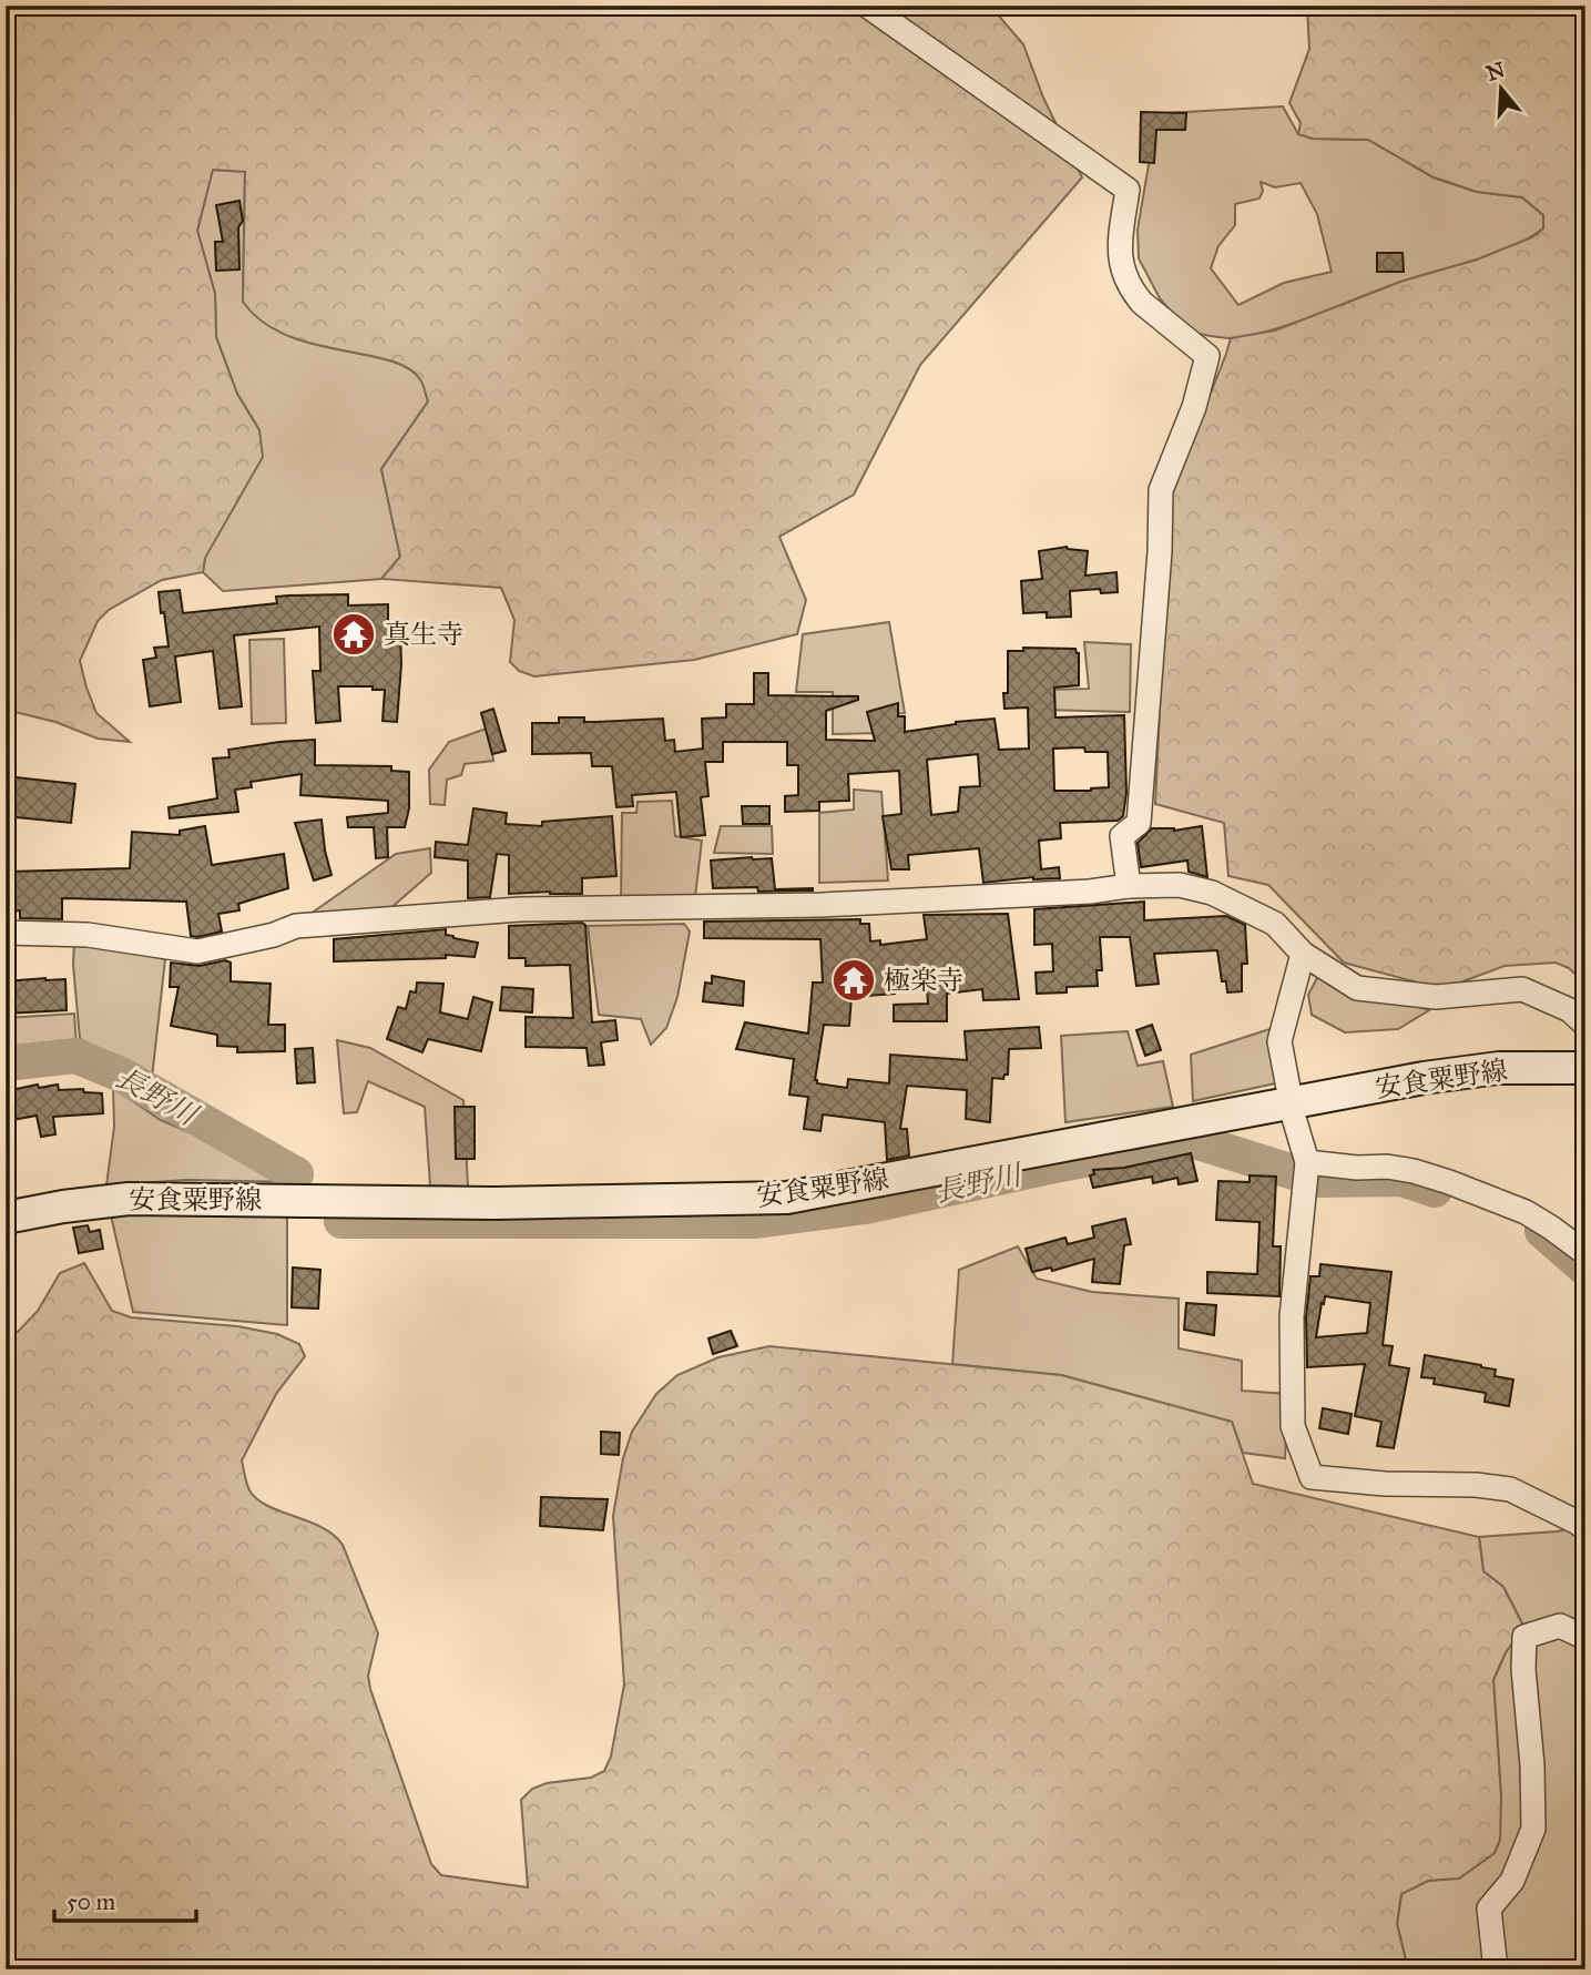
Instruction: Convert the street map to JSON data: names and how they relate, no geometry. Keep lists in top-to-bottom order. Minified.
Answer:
{"streets":{"main road":["安食粟野線"]},"water":["長野川"],"places":{"temple":["真生寺","極楽寺"]},"scale_bar":"50 m","north":"top"}
